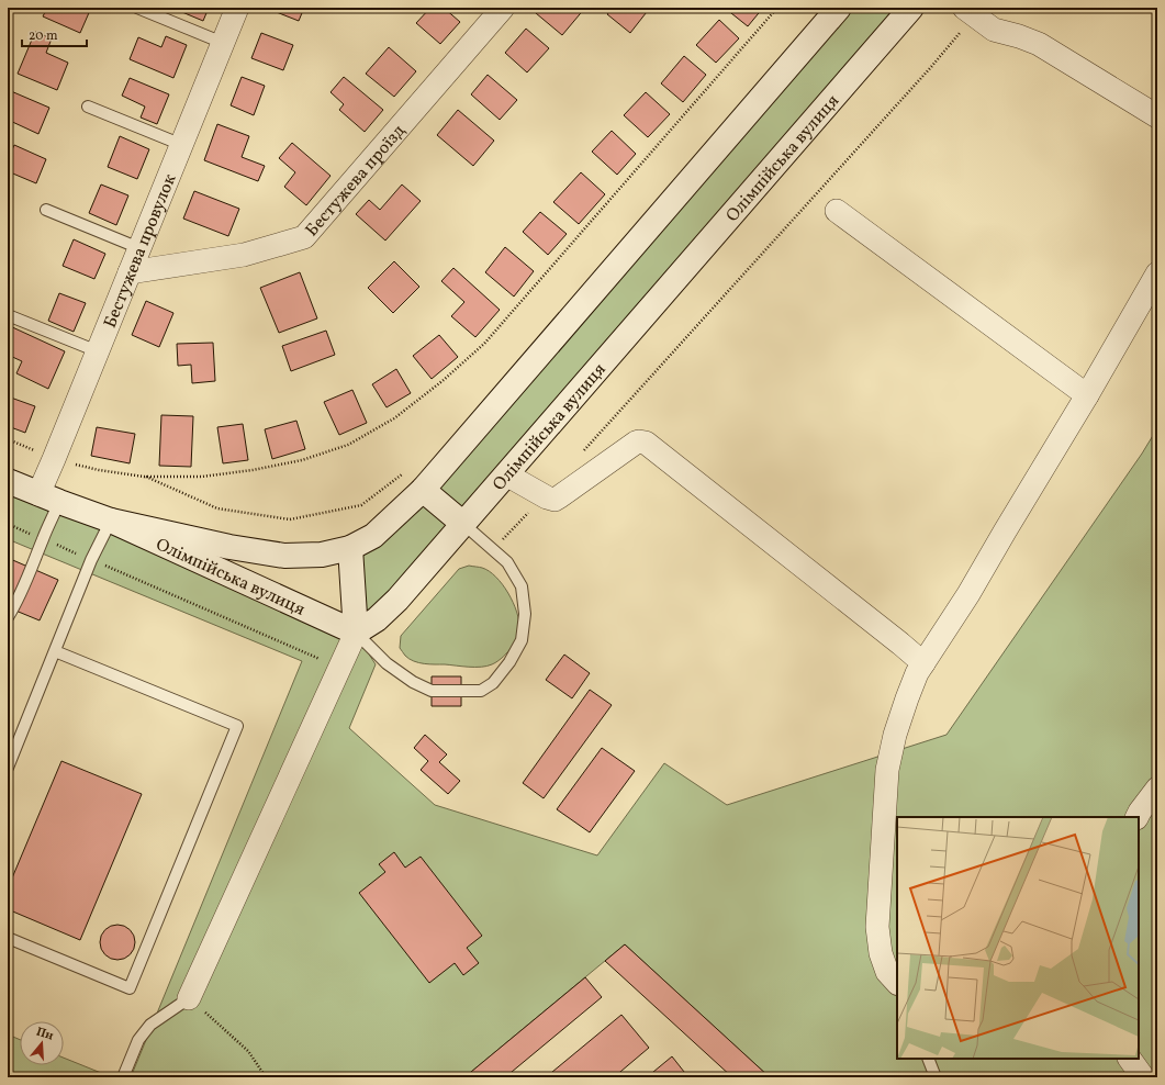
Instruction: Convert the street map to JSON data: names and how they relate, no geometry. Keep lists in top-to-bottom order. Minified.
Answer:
{"streets":{"main road":["Олімпійська вулиця"],"street":["Бестужева проїзд","Бестужева провулок"]},"crossings":[["Олімпійська вулиця","Бестужева провулок"],["Бестужева проїзд","Бестужева провулок"]],"scale_bar":"20 m","north":"top"}
